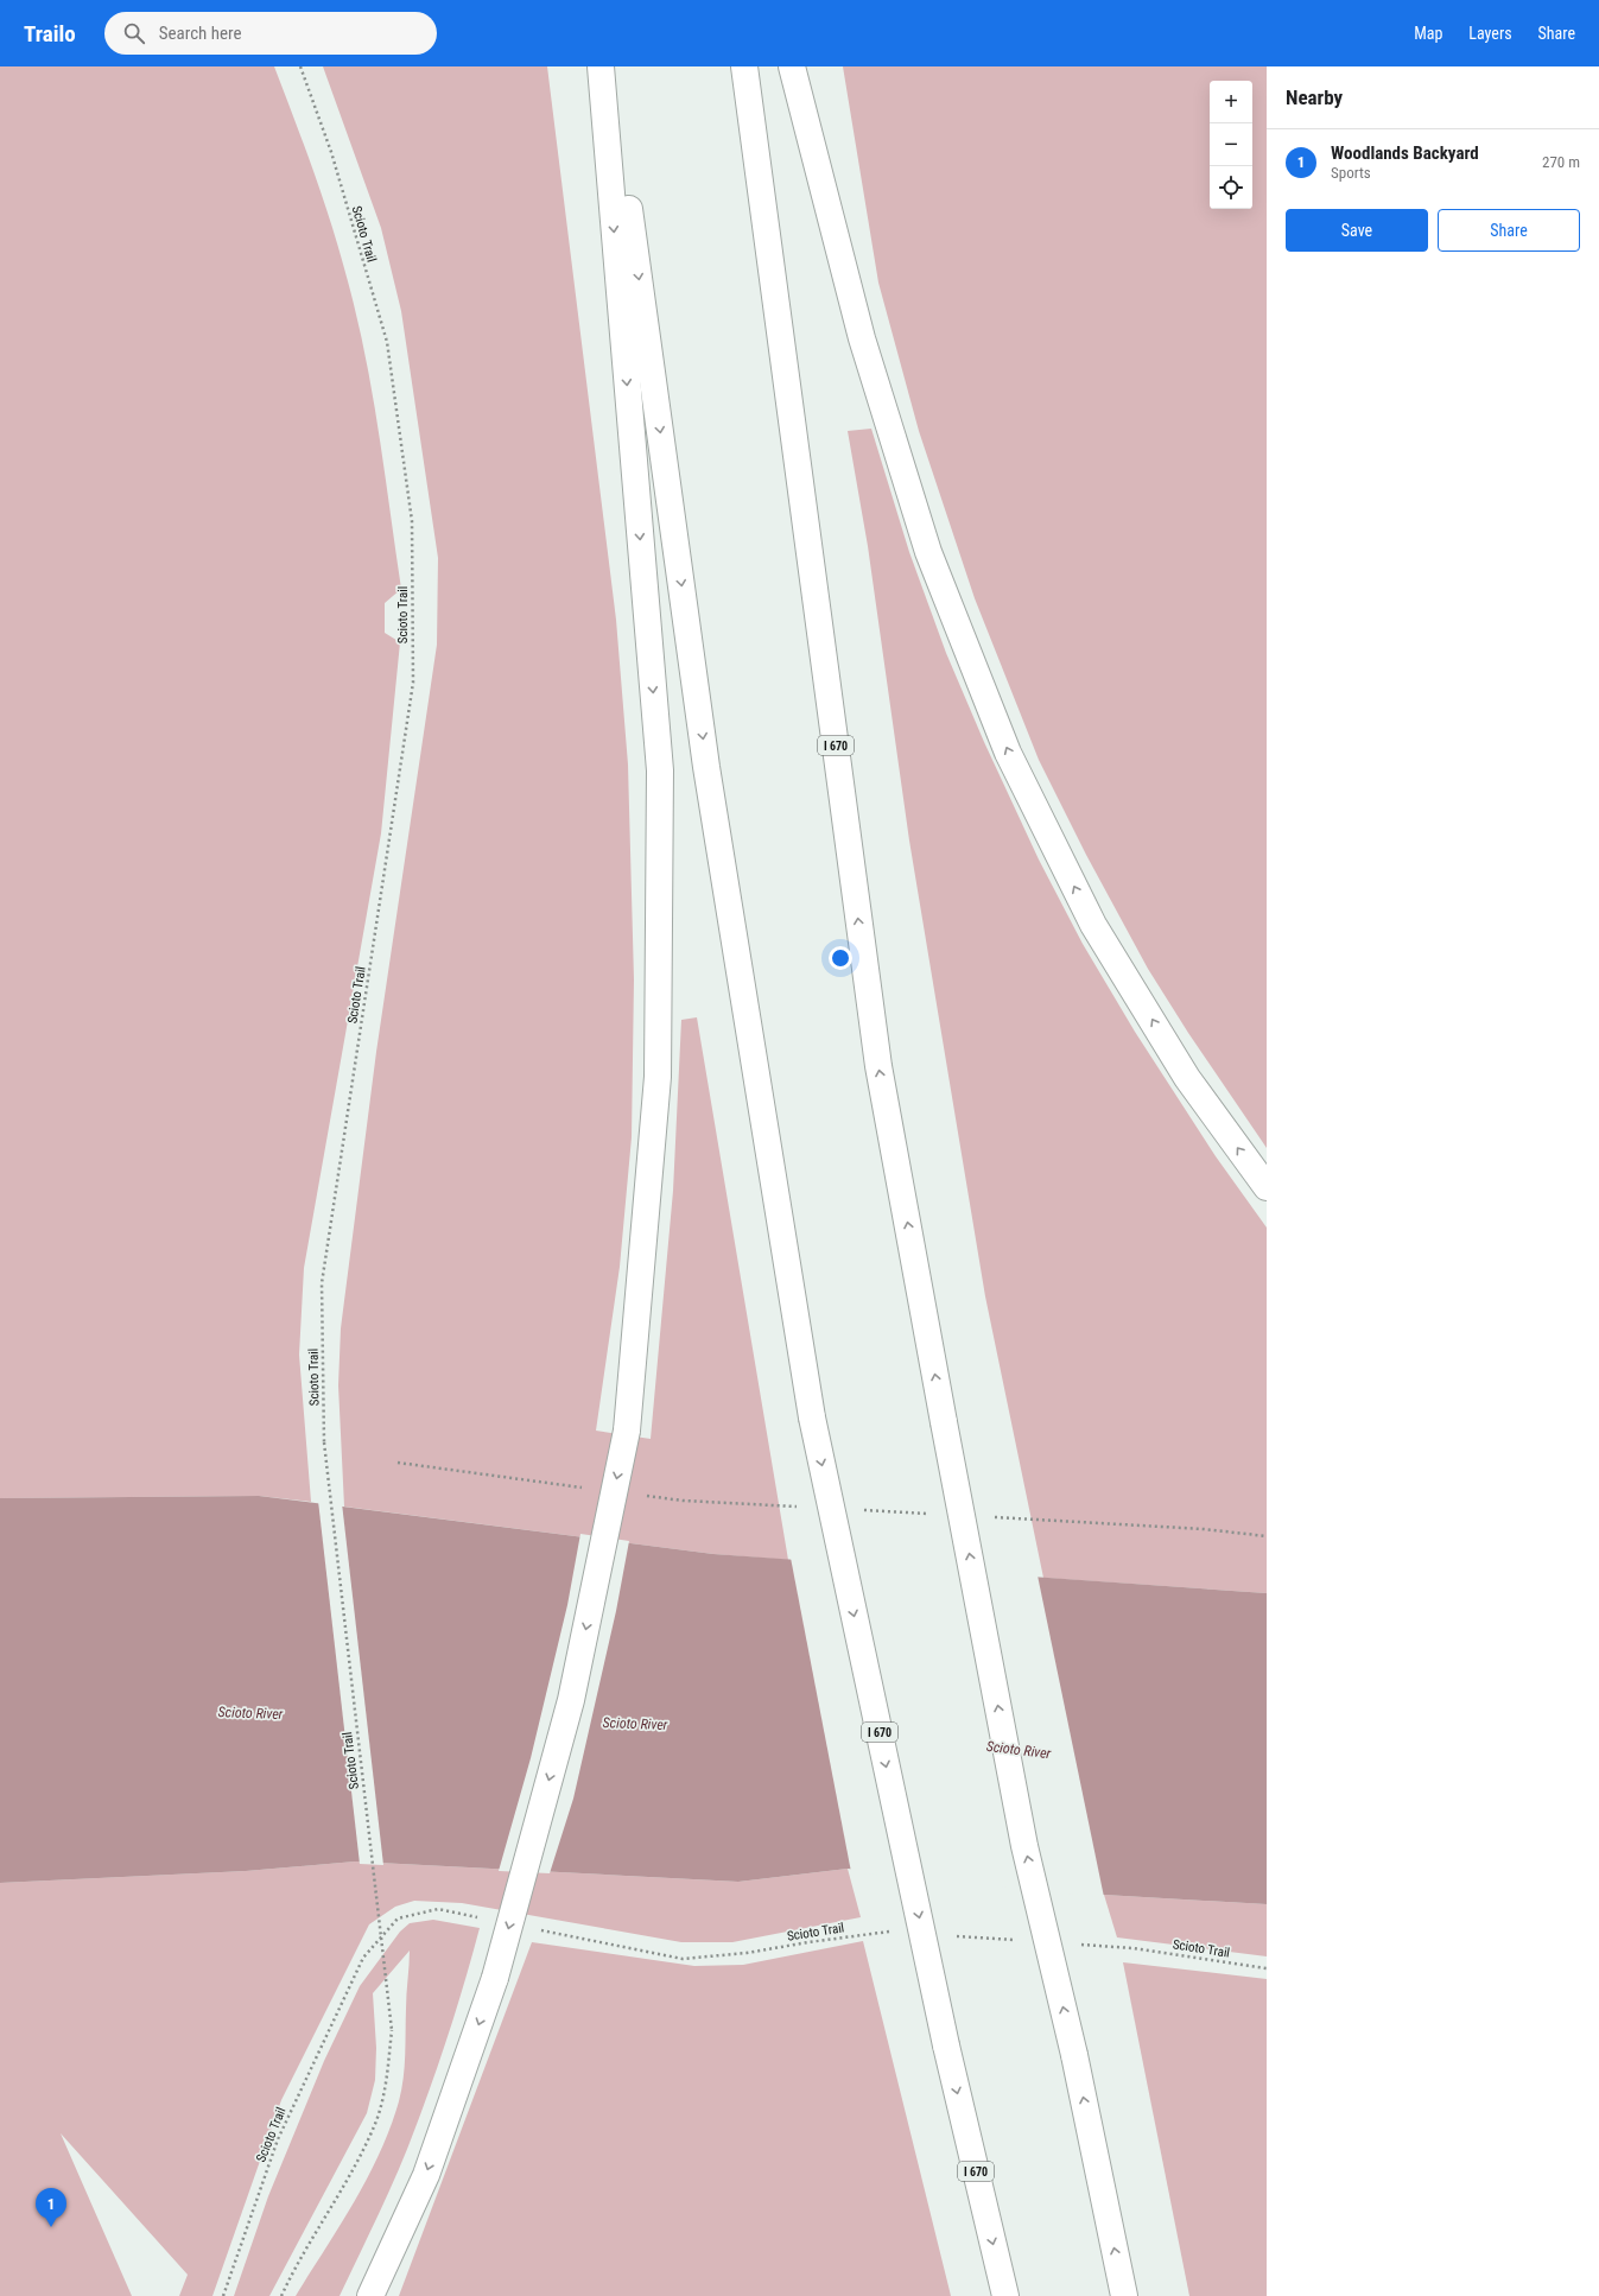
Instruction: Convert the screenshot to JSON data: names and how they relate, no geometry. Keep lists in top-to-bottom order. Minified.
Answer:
{"streets":{"highway":["I 670"],"path":["Scioto Trail"]},"water":["Scioto River"],"page":{"header":"Trailo","search":"Search here","nav":["Map","Layers","Share"],"heading":"Nearby","map_buttons":["+","−"],"list":[{"mark":"1","name":"Woodlands Backyard","note":"Sports","value":"270 m"}],"buttons":["Save","Share"],"pins":"1"}}
